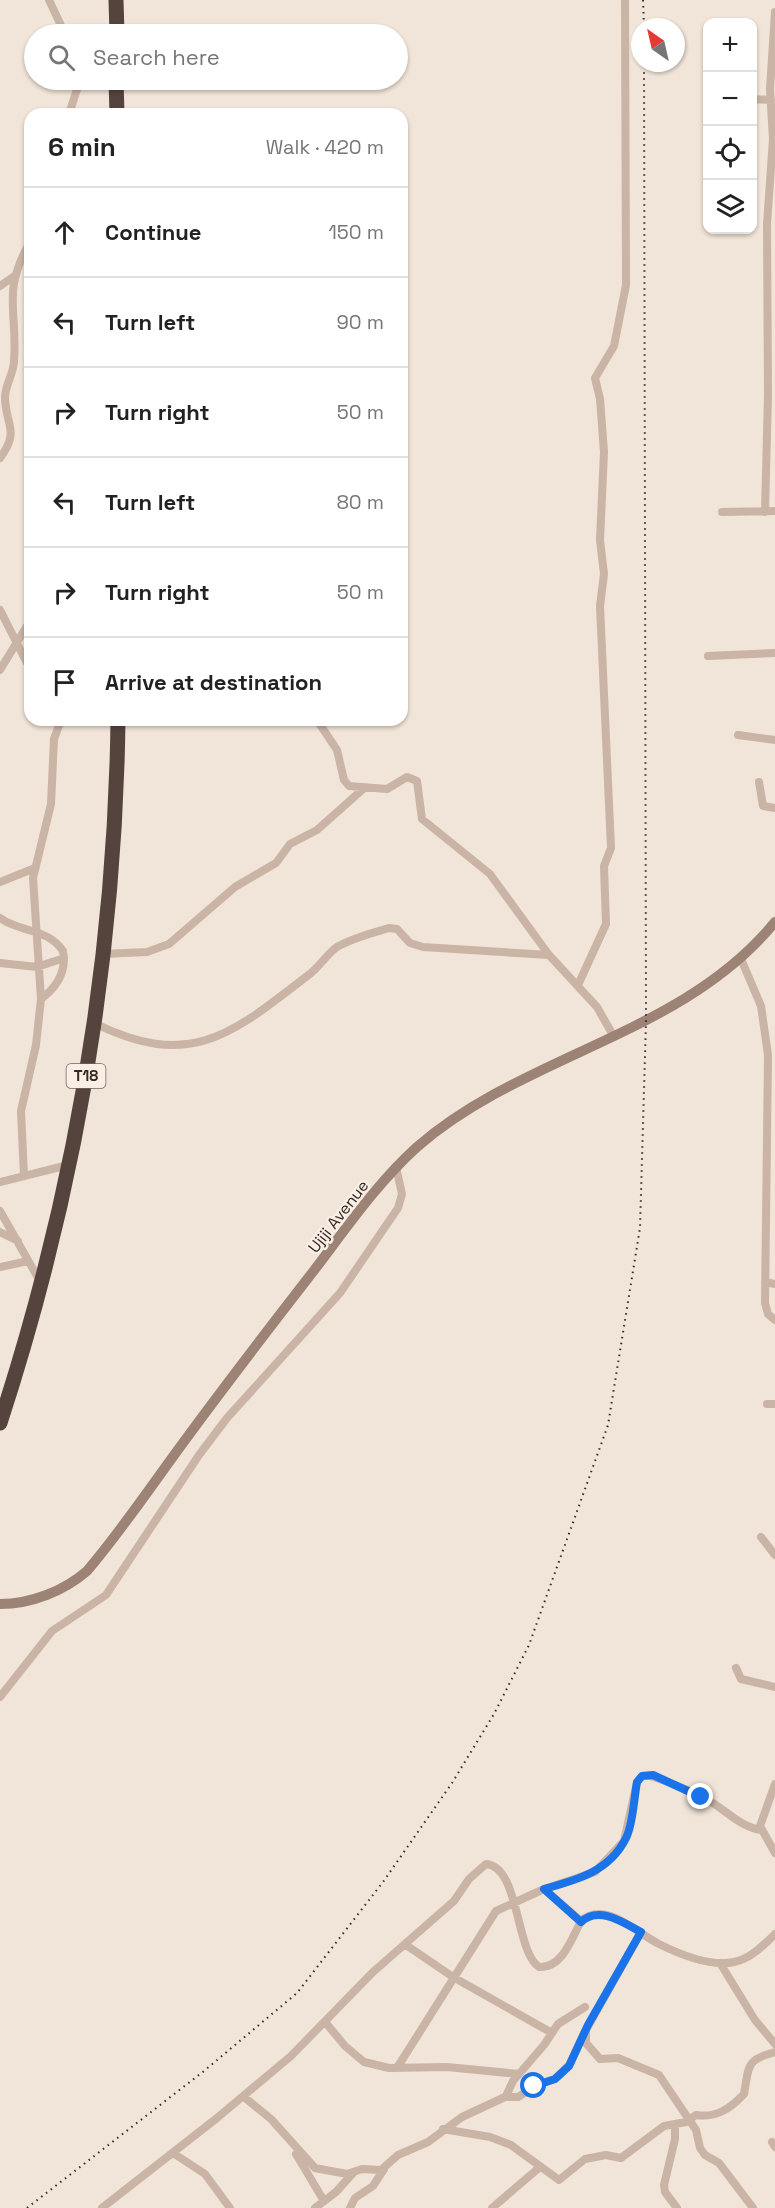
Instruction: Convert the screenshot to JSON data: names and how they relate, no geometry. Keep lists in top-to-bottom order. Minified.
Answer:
{"streets":{"highway":["T18"],"main road":["Ujiji Avenue"]},"north":"top left","page":{"map_buttons":["+","−"],"search":"Search here","heading":["6 min","Walk · 420 m"],"list":[["Continue","150 m"],["Turn left","90 m"],["Turn right","50 m"],["Turn left","80 m"],["Turn right","50 m"],"Arrive at destination"]}}
